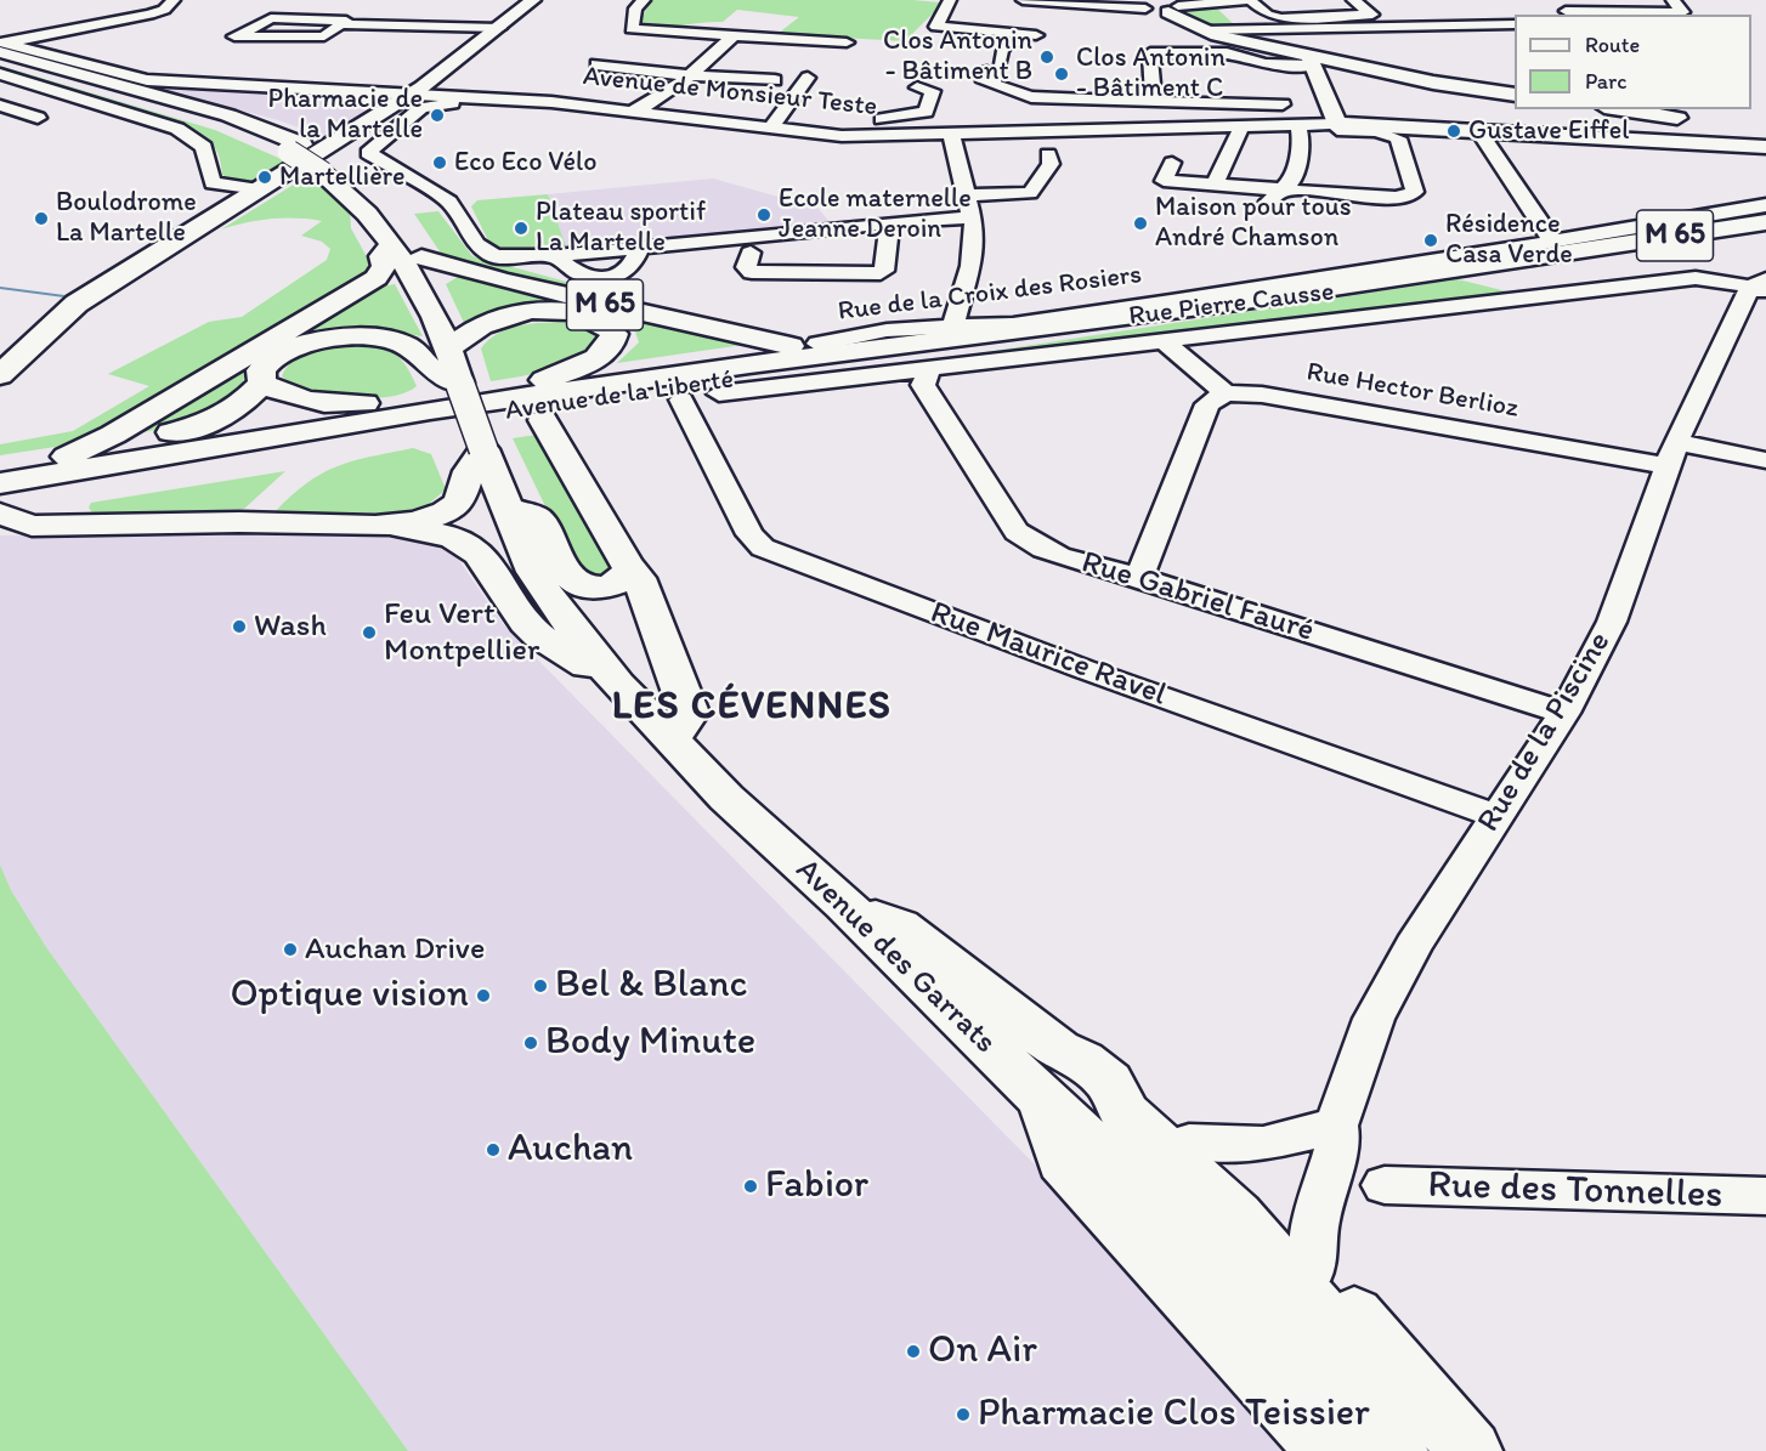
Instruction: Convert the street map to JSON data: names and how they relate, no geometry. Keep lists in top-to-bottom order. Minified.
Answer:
{"streets":{"main road":["Avenue de Monsieur Teste","M 65","Avenue de la Liberté","Avenue des Garrats"],"street":["Rue de la Croix des Rosiers","Rue Pierre Causse","Rue Hector Berlioz","Rue Gabriel Fauré","Rue Maurice Ravel","Rue de la Piscine","Rue des Tonnelles"]},"crossings":[["M 65","Avenue de la Liberté"],["Rue de la Croix des Rosiers","Avenue de la Liberté"],["Rue Pierre Causse","Rue Gabriel Fauré"],["Rue Pierre Causse","Rue de la Piscine"],["Rue Hector Berlioz","Rue de la Piscine"],["Rue Gabriel Fauré","Rue de la Piscine"],["Rue Maurice Ravel","Rue de la Piscine"]],"districts":["LES CÉVENNES"],"places":["Clos Antonin - Bâtiment B","Clos Antonin - Bâtiment C","Pharmacie de la Martelle","Gustave Eiffel","Eco Eco Vélo","Martellière","Ecole maternelle Jeanne Deroin","Boulodrome La Martelle","Maison pour tous André Chamson","Plateau sportif La Martelle","Résidence Casa Verde","Wash","Feu Vert Montpellier","Auchan Drive","Bel & Blanc","Optique vision","Body Minute","Auchan","Fabior","On Air","Pharmacie Clos Teissier"],"legend":["Route","Parc"]}
